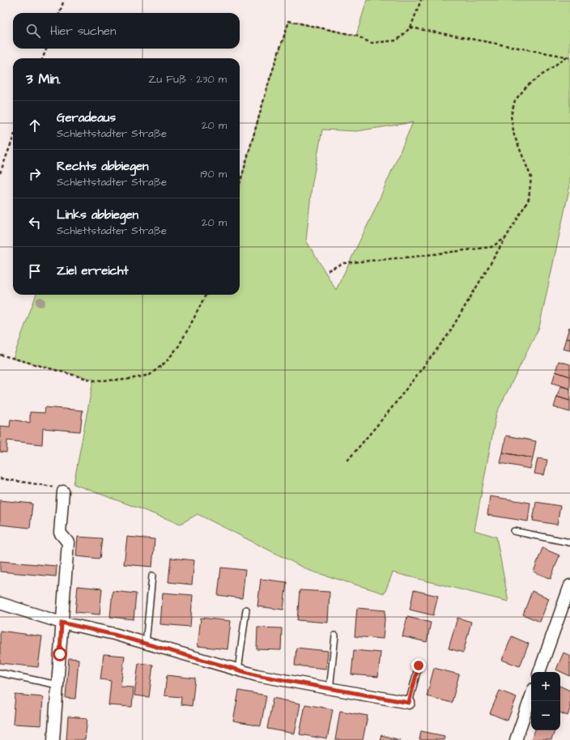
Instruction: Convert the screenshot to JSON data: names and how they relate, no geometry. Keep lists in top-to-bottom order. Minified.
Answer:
{"page":{"search":"Hier suchen","heading":["3 Min.","Zu Fuß · 230 m"],"list":[["Geradeaus","Schlettstadter Straße","20 m"],["Rechts abbiegen","Schlettstadter Straße","190 m"],["Links abbiegen","Schlettstadter Straße","20 m"],"Ziel erreicht"],"map_buttons":["+","−"]}}
